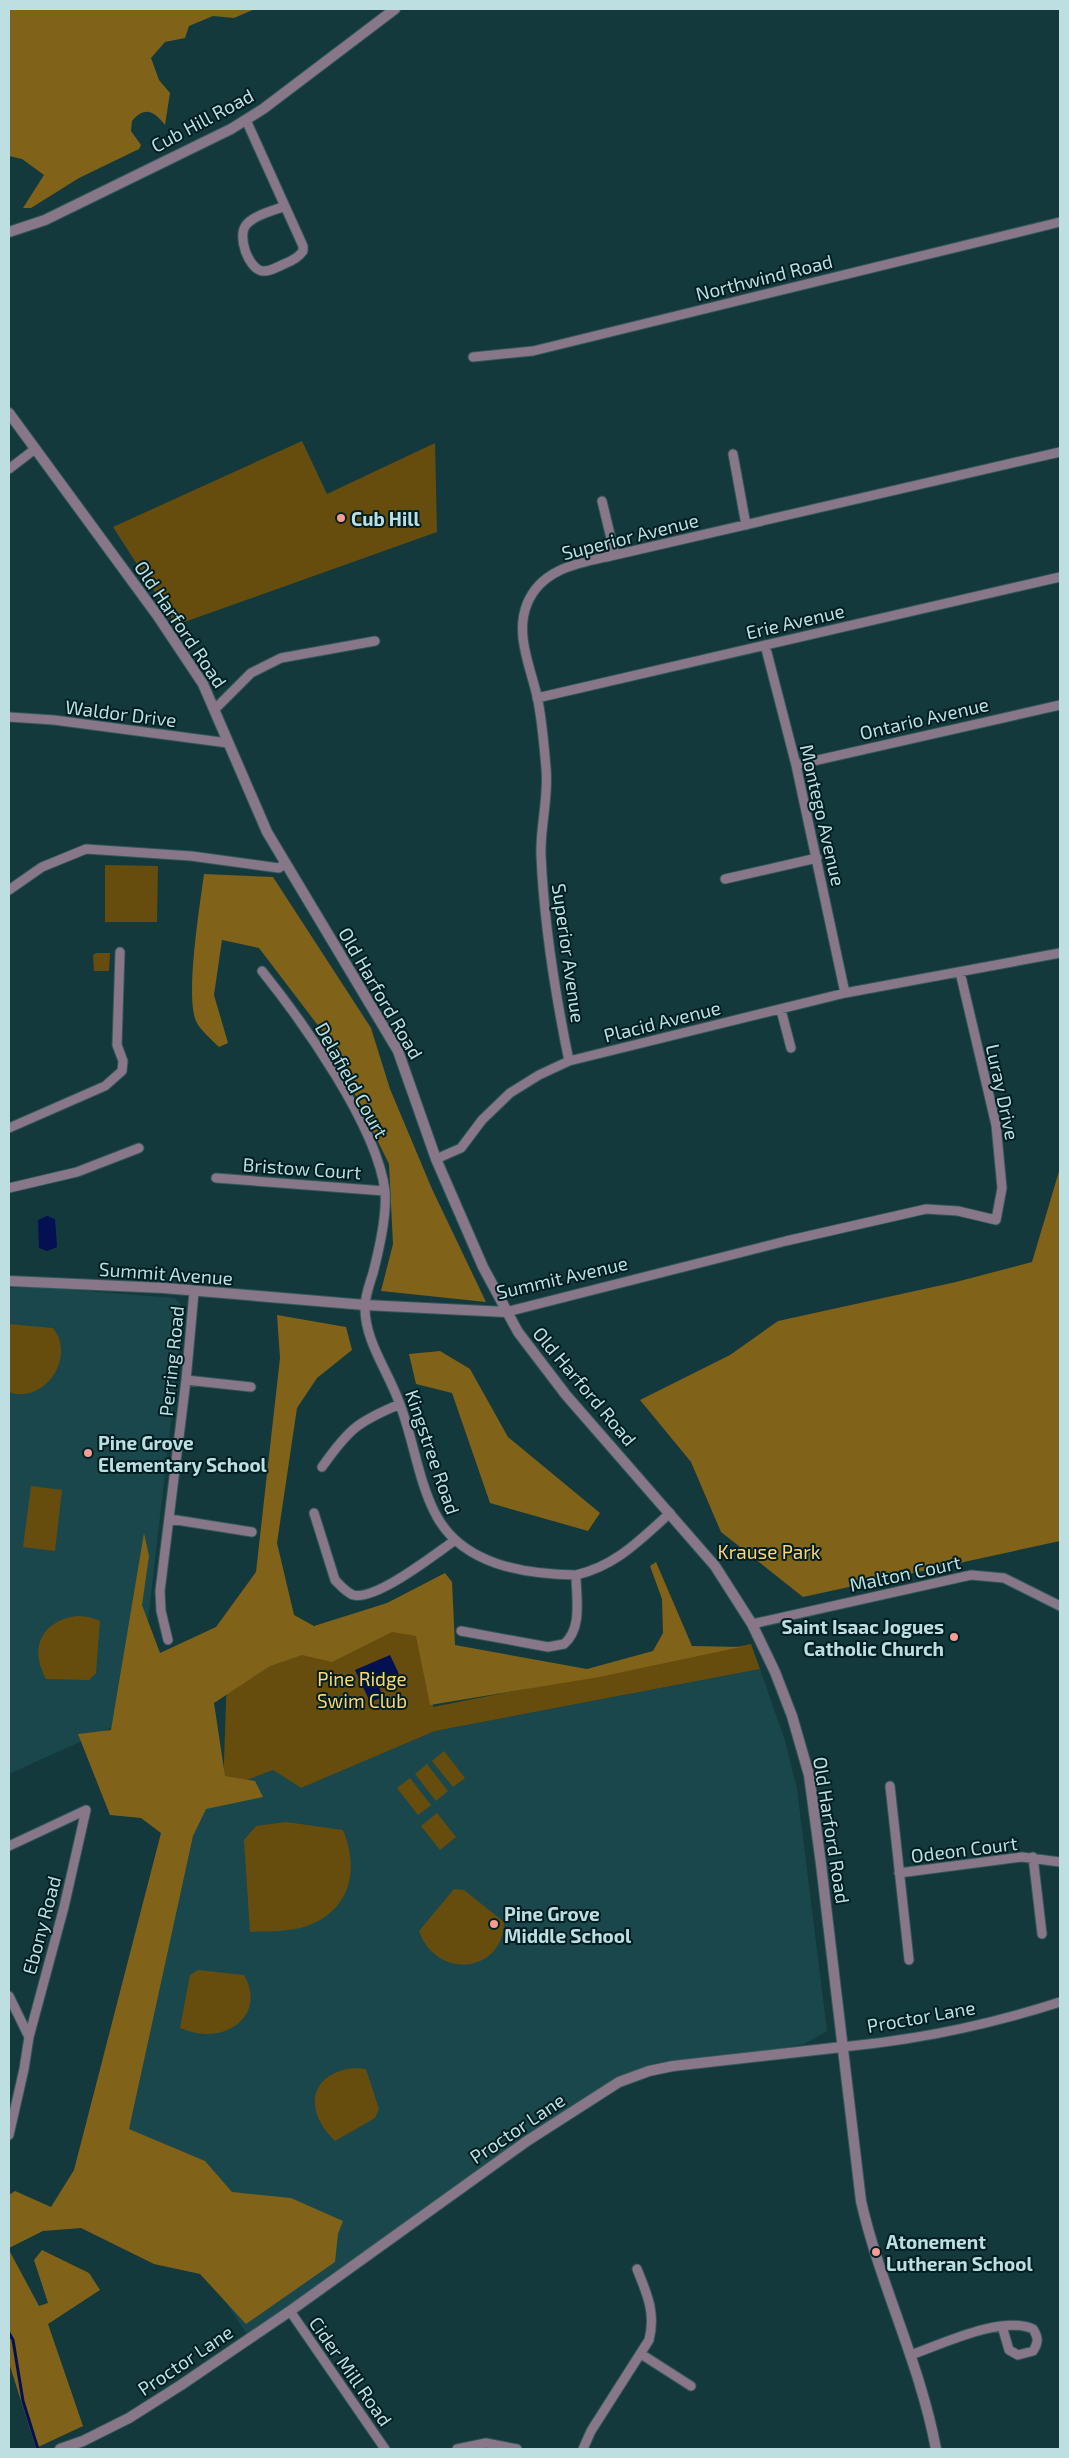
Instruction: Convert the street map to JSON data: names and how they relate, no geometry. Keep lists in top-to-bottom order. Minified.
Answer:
{"streets":{"street":["Cub Hill Road","Northwind Road","Superior Avenue","Erie Avenue","Old Harford Road","Waldor Drive","Ontario Avenue","Montego Avenue","Placid Avenue","Delafield Court","Luray Drive","Bristow Court","Summit Avenue","Perring Road","Kingstree Road","Malton Court","Odeon Court","Ebony Road","Proctor Lane","Cider Mill Road"]},"crossings":[["Superior Avenue","Erie Avenue"],["Superior Avenue","Placid Avenue"],["Erie Avenue","Montego Avenue"],["Old Harford Road","Waldor Drive"],["Old Harford Road","Placid Avenue"],["Old Harford Road","Summit Avenue"],["Old Harford Road","Kingstree Road"],["Old Harford Road","Malton Court"],["Old Harford Road","Proctor Lane"],["Ontario Avenue","Montego Avenue"],["Montego Avenue","Placid Avenue"],["Placid Avenue","Luray Drive"],["Delafield Court","Bristow Court"],["Delafield Court","Summit Avenue"],["Delafield Court","Kingstree Road"],["Luray Drive","Summit Avenue"],["Summit Avenue","Perring Road"],["Summit Avenue","Kingstree Road"],["Proctor Lane","Cider Mill Road"]],"parks":["Krause Park","Pine Ridge Swim Club"],"places":["Cub Hill","Pine Grove Elementary School","Saint Isaac Jogues Catholic Church","Pine Grove Middle School","Atonement Lutheran School"]}
